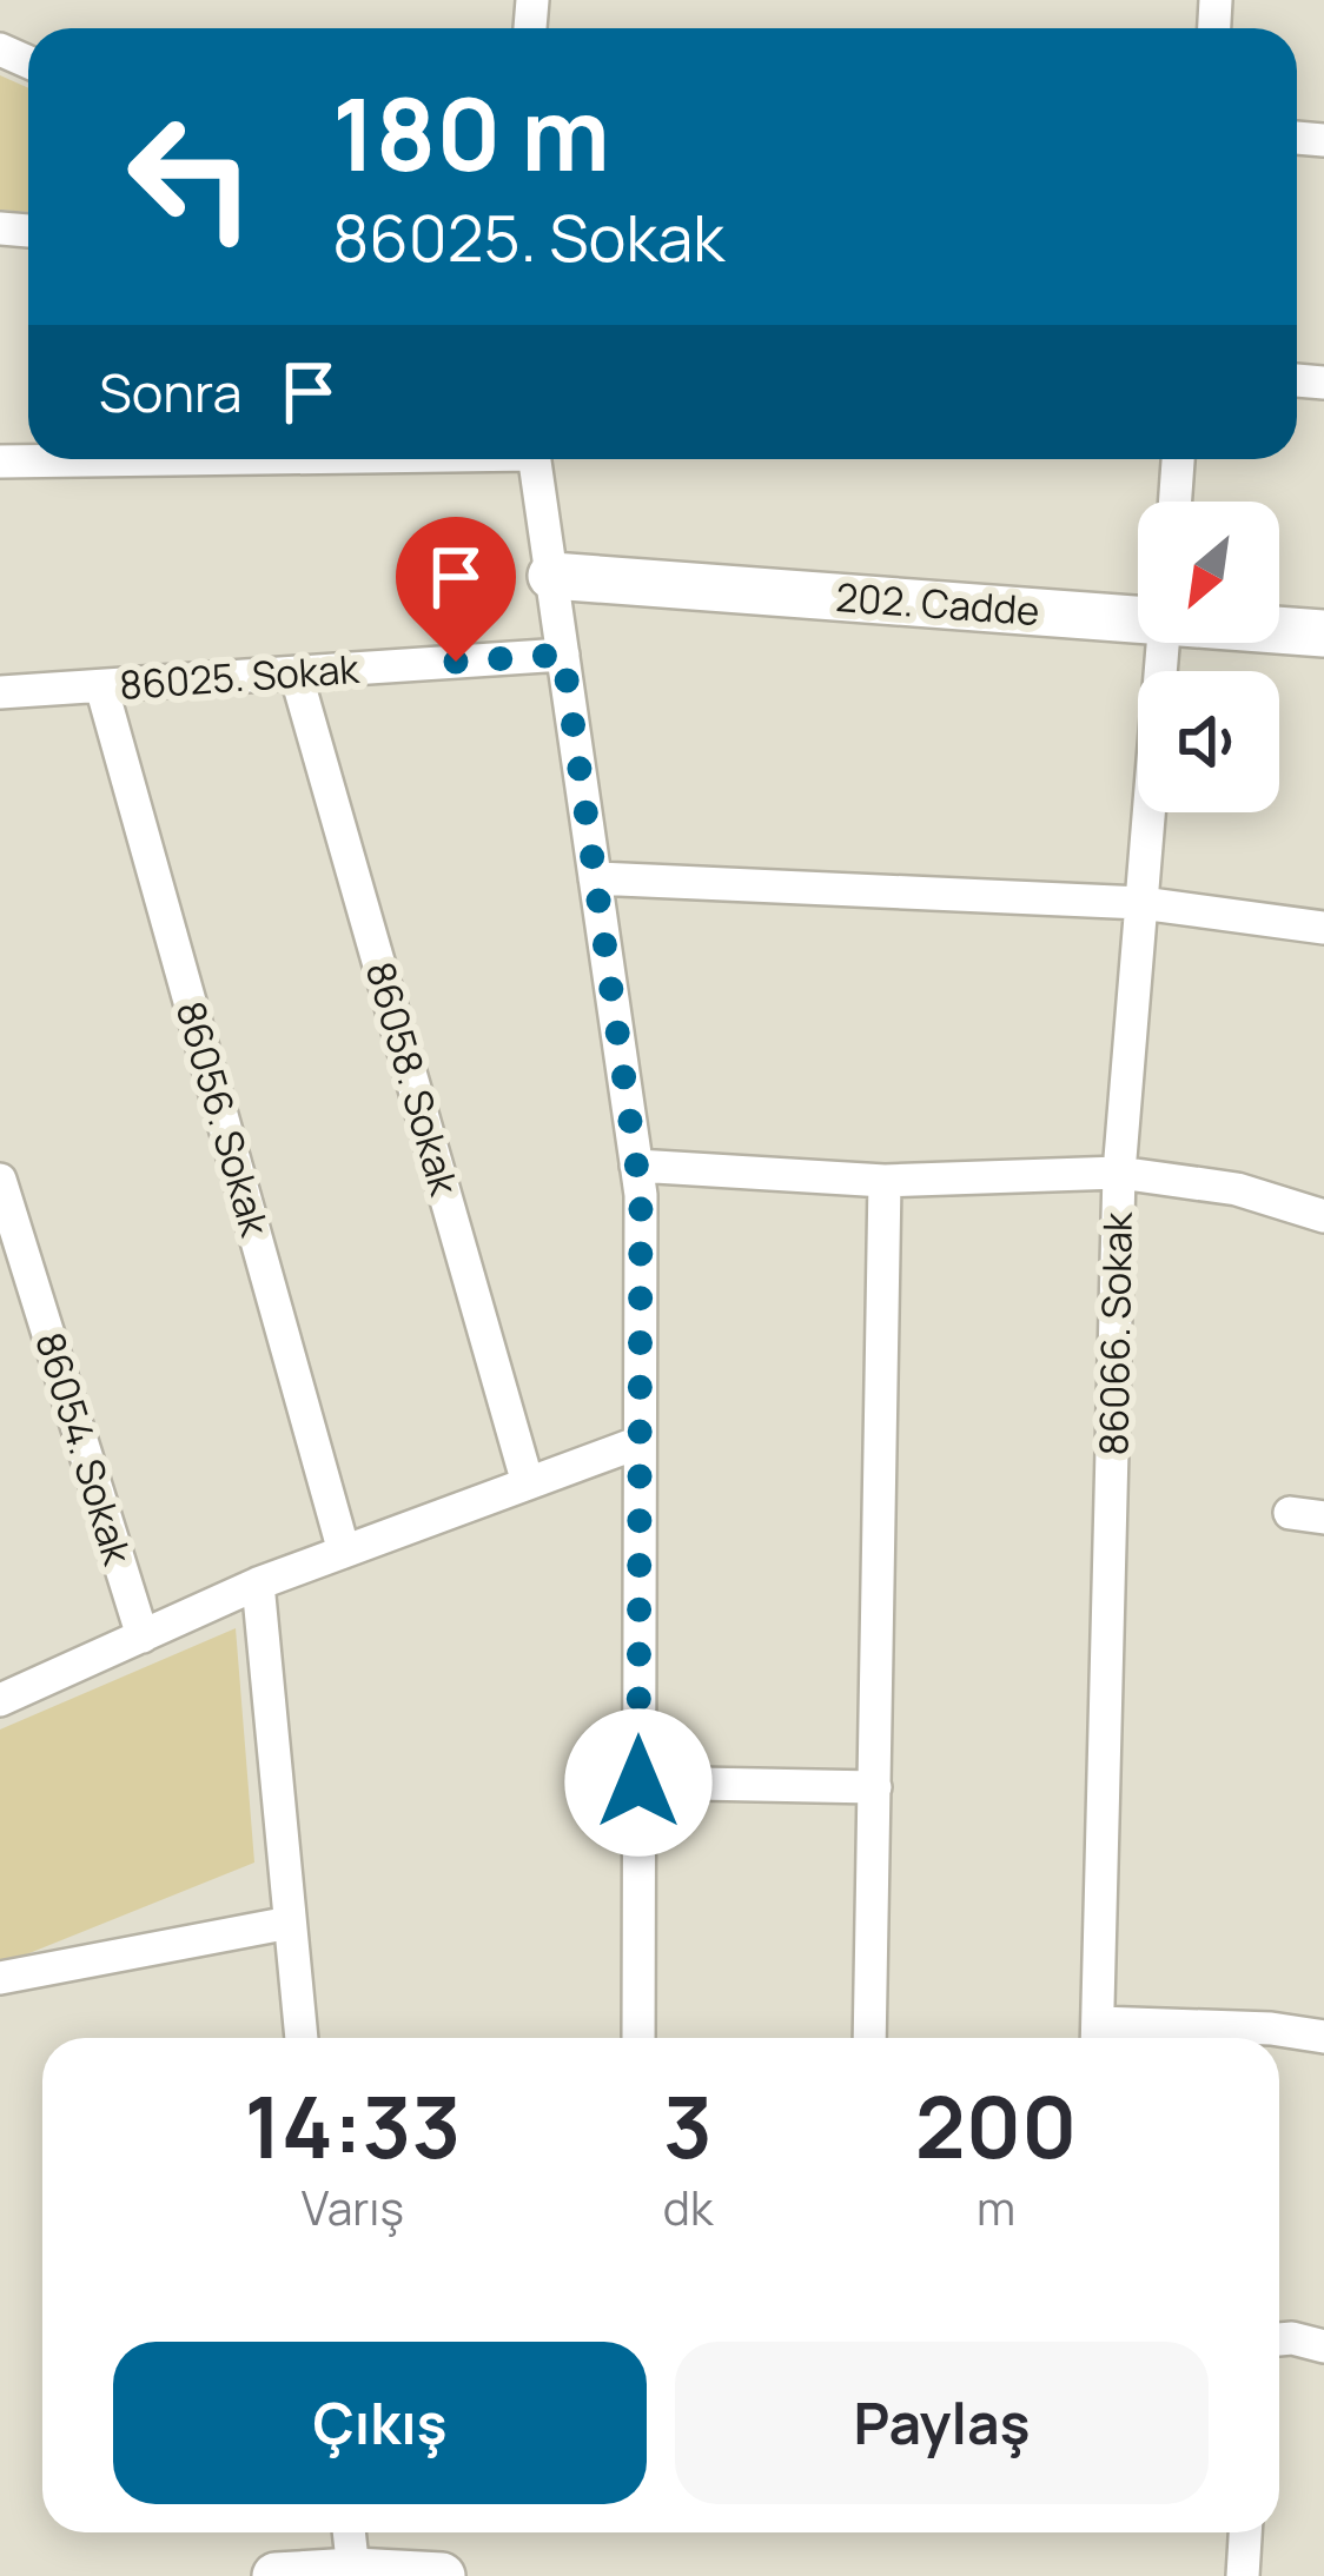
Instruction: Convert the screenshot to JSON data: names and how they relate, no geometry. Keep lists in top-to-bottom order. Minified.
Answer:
{"streets":{"street":["202. Cadde","86025. Sokak","86058. Sokak","86056. Sokak","86066. Sokak","86054. Sokak"]},"crossings":[["86025. Sokak","86058. Sokak"],["86025. Sokak","86056. Sokak"]],"north":"bottom left","page":{"turn":["180 m","86025. Sokak"],"then":"Sonra","eta":["14:33","Varış","3","dk","200","m"],"buttons":["Çıkış","Paylaş"]}}
